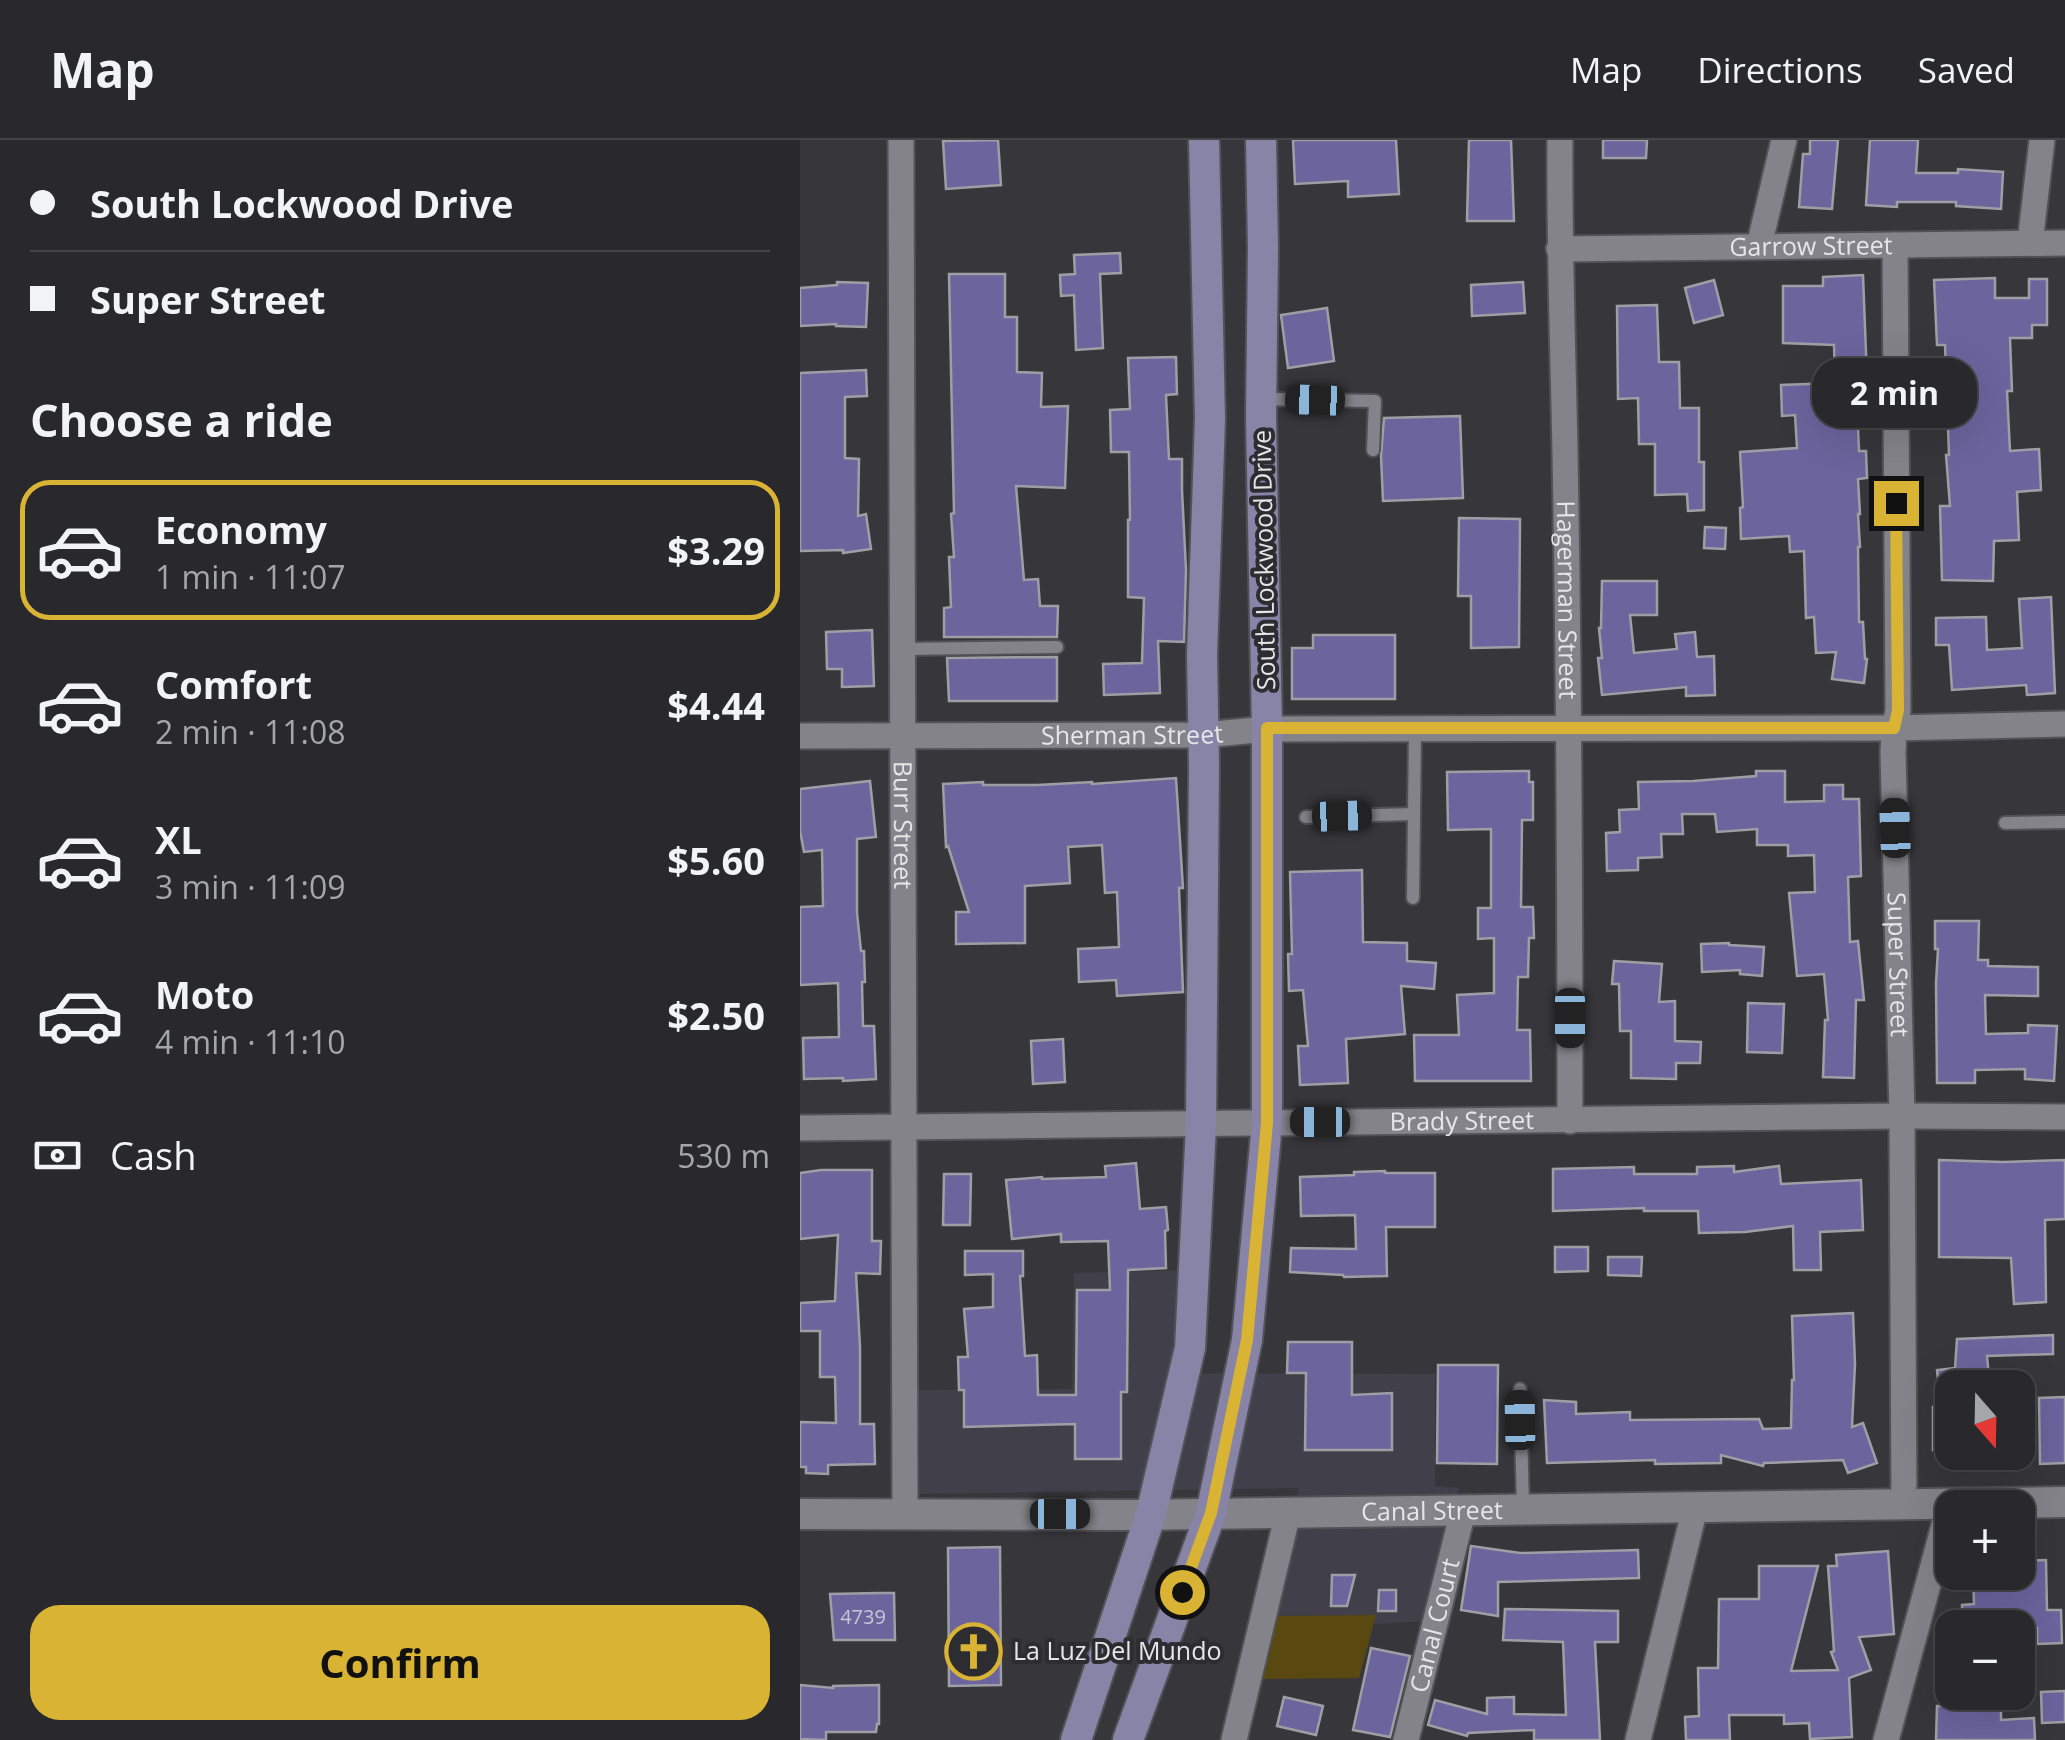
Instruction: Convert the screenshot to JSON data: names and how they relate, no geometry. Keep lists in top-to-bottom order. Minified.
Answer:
{"streets":{"main road":["South Lockwood Drive"],"street":["Garrow Street","Hagerman Street","Sherman Street","Burr Street","Super Street","Brady Street","Canal Street","Canal Court"]},"crossings":[["Garrow Street","Hagerman Street"],["Garrow Street","Super Street"],["South Lockwood Drive","Sherman Street"],["South Lockwood Drive","Brady Street"],["South Lockwood Drive","Canal Street"],["Hagerman Street","Sherman Street"],["Hagerman Street","Brady Street"],["Sherman Street","Burr Street"],["Sherman Street","Super Street"],["Burr Street","Brady Street"],["Burr Street","Canal Street"],["Super Street","Brady Street"],["Super Street","Canal Street"],["Canal Street","Canal Court"]],"places":{"church":["La Luz Del Mundo"]},"house_numbers":["4739"],"north":"bottom","page":{"header":"Map","nav":["Map","Directions","Saved"],"banner":["South Lockwood Drive","Super Street"],"bubble":"2 min","heading":"Choose a ride","list":[{"name":"Economy","note":"1 min · 11:07","value":"$3.29"},{"name":"Comfort","note":"2 min · 11:08","value":"$4.44"},{"name":"XL","note":"3 min · 11:09","value":"$5.60"},{"name":"Moto","note":"4 min · 11:10","value":"$2.50"}],"pay":["Cash","530 m"],"map_buttons":["+","−"],"buttons":"Confirm"}}
